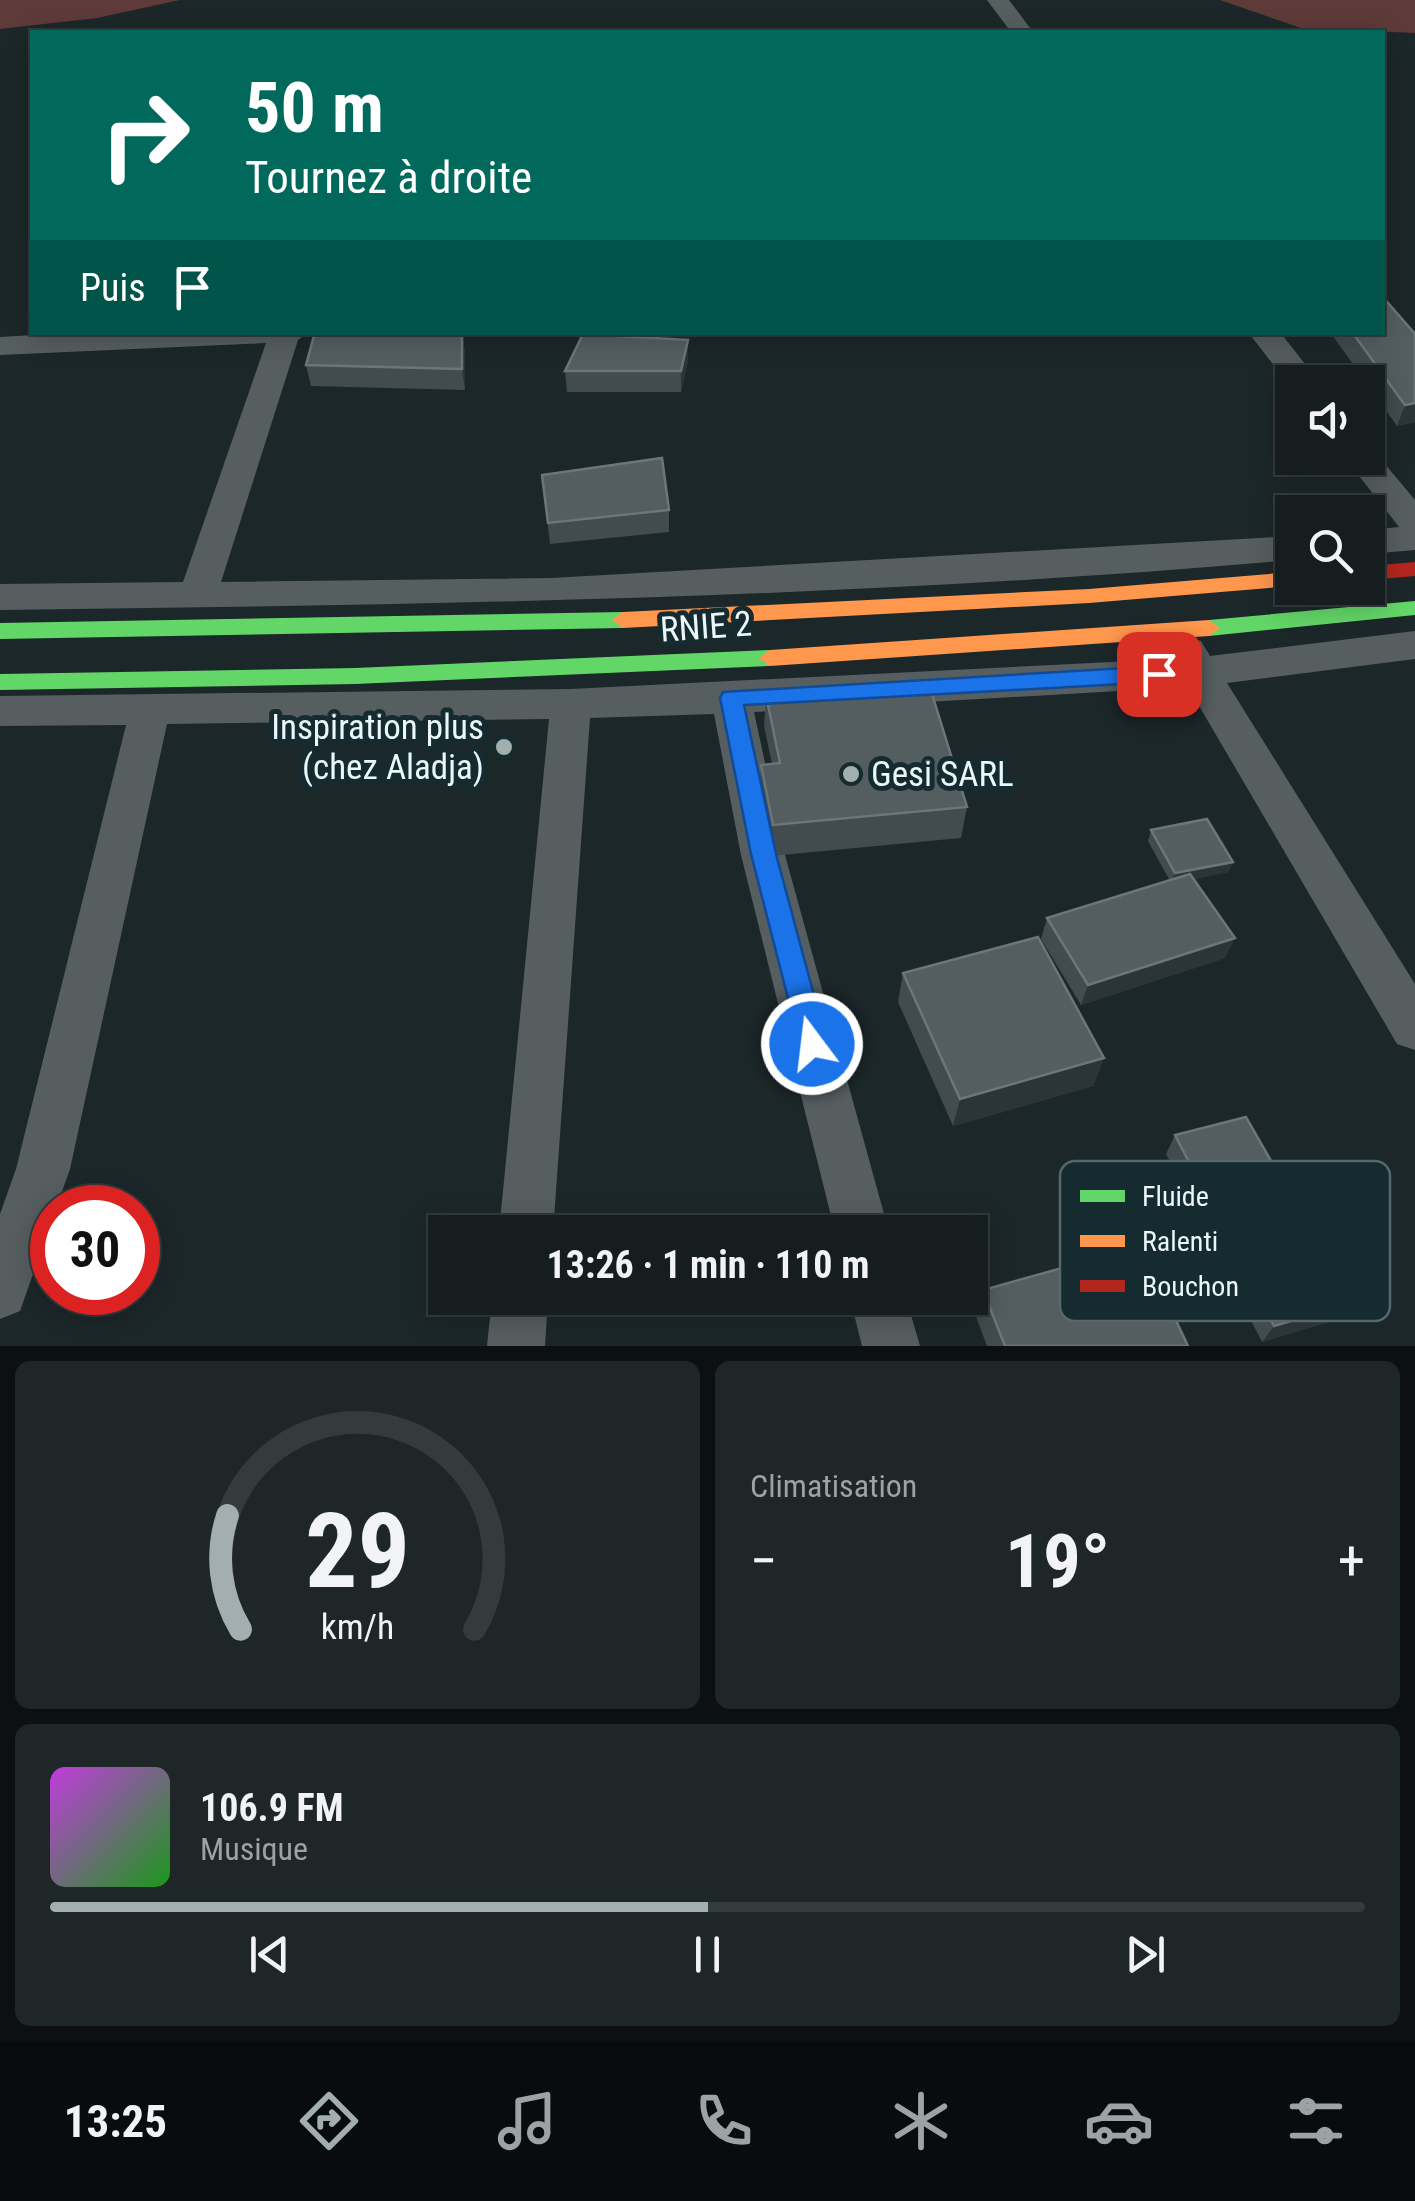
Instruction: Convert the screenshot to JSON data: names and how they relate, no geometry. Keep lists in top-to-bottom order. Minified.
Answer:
{"streets":{"highway":["RNIE 2"]},"places":["Inspiration plus (chez Aladja)","Gesi SARL"],"legend":["Fluide","Ralenti","Bouchon"],"page":{"turn":["50 m","Tournez à droite"],"then":"Puis","limit":"30","trip":"13:26 · 1 min · 110 m","tile":"Climatisation","heat":["−","19°","+"],"song":["106.9 FM","Musique"],"tabs":"13:25","gauge":["29","km/h"]}}
